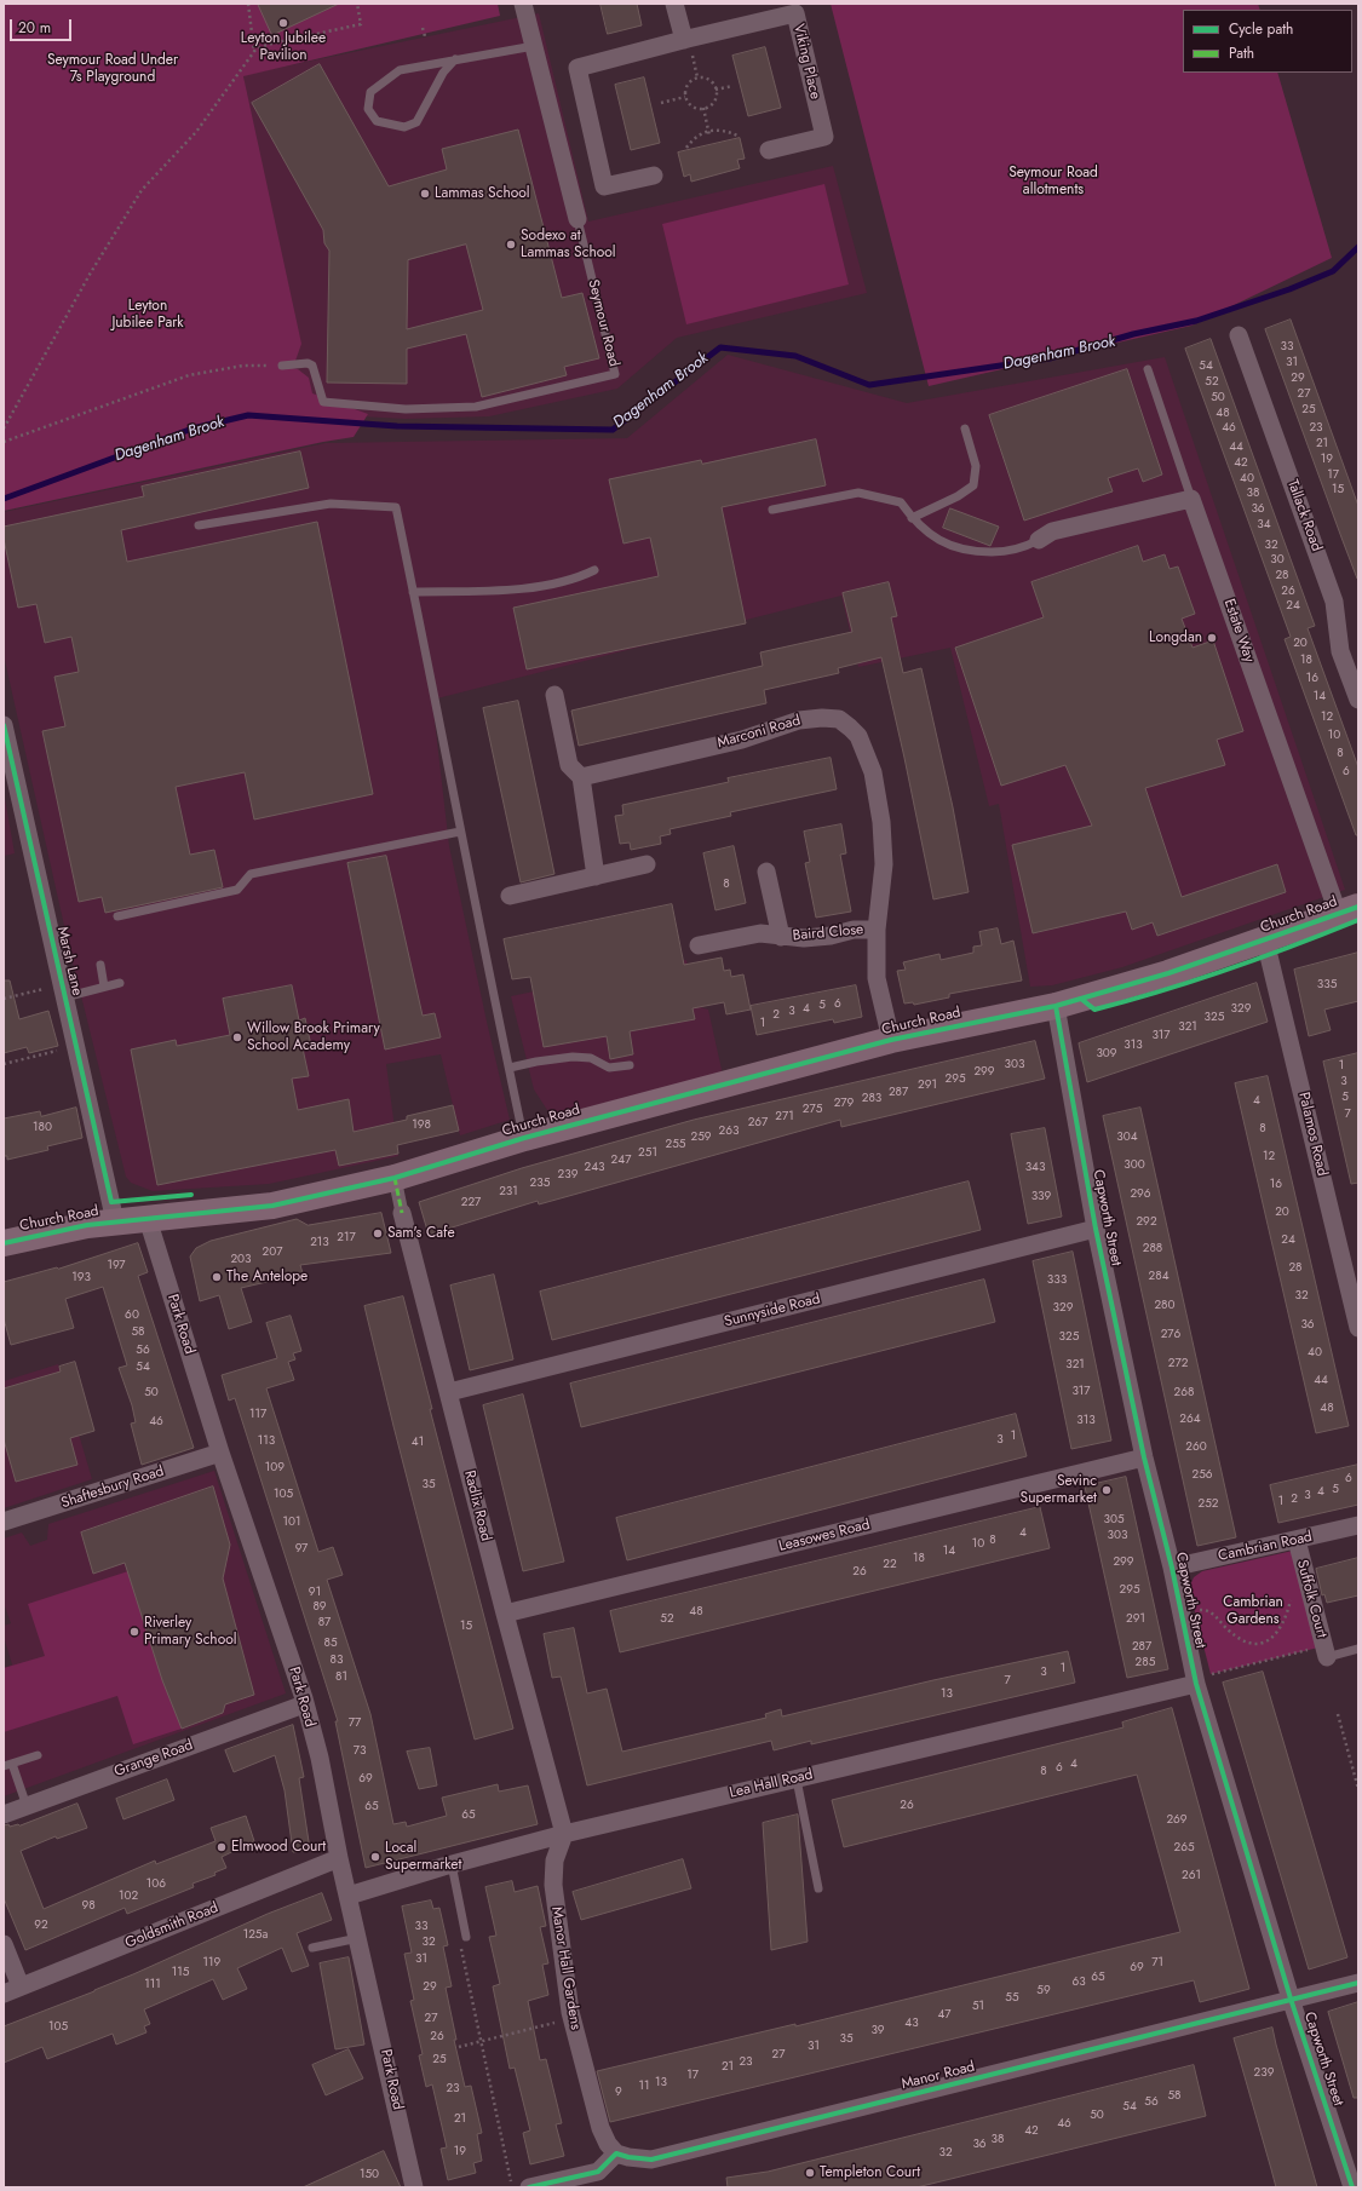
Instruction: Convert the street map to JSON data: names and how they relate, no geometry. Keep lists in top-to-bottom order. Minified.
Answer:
{"streets":{"main road":["Church Road"],"street":["Viking Place","Seymour Road","Tallack Road","Estate Way","Marconi Road","Baird Close","Marsh Lane","Palamos Road","Capworth Street","Sunnyside Road","Park Road","Shaftesbury Road","Radlix Road","Leasowes Road","Cambrian Road","Suffolk Court","Grange Road","Lea Hall Road","Goldsmith Road","Manor Hall Gardens","Manor Road"]},"crossings":[["Estate Way","Church Road"],["Marconi Road","Church Road"],["Marconi Road","Baird Close"],["Church Road","Marsh Lane"],["Church Road","Palamos Road"],["Church Road","Capworth Street"],["Church Road","Park Road"],["Church Road","Radlix Road"],["Capworth Street","Sunnyside Road"],["Capworth Street","Leasowes Road"],["Capworth Street","Cambrian Road"],["Capworth Street","Lea Hall Road"],["Capworth Street","Manor Road"],["Sunnyside Road","Radlix Road"],["Park Road","Shaftesbury Road"],["Park Road","Grange Road"],["Park Road","Lea Hall Road"],["Park Road","Goldsmith Road"],["Radlix Road","Leasowes Road"],["Radlix Road","Lea Hall Road"],["Radlix Road","Manor Hall Gardens"],["Cambrian Road","Suffolk Court"],["Lea Hall Road","Manor Hall Gardens"],["Manor Hall Gardens","Manor Road"]],"water":["Dagenham Brook"],"parks":["Seymour Road Under 7s Playground","Seymour Road allotments","Leyton Jubilee Park","Cambrian Gardens"],"places":["Leyton Jubilee Pavilion","Lammas School","Sodexo at Lammas School","Longdan","Willow Brook Primary School Academy","Sam's Cafe","The Antelope","Sevinc Supermarket","Riverley Primary School","Elmwood Court","Local Supermarket","Templeton Court"],"house_numbers":["33","31","54","29","52","27","50","25","48","46","23","21","44","19","42","17","40","15","38","36","34","32","30","28","26","24","20","18","16","14","12","10","8","6","8","335","6","5","4","329","3","2","325","1","321","317","313","309","303","1","299","295","3","291","287","5","283","4","279","275","7","271","267","198","180","8","263","259","304","255","251","12","247","300","243","343","239","235","16","231","296","339","227","20","292","217","24","213","288","207","203","197","28","284","193","333","32","280","329","60","36","58","276","325","56","40","272","321","54","44","317","50","268","48","117","264","313","46","1","3","113","41","260","109","256","6","35","5","4","105","3","2","1","252","305","101","4","303","8","10","97","14","18","299","22","26","295","91","89","48","52","291","87","15","85","287","83","285","1","3","81","7","13","77","73","4","6","8","69","26","65","65","269","265","261","106","102","98","92","33","125a","32","31","119","71","69","115","65","63","111","29","59","55","51","47","27","43","105","39","26","35","31","27","25","23","21","239","17","13","11","23","9","58","56","54","50","21","46","42","38","36","19","32","150"],"legend":["Cycle path","Path"],"scale_bar":"20 m"}
